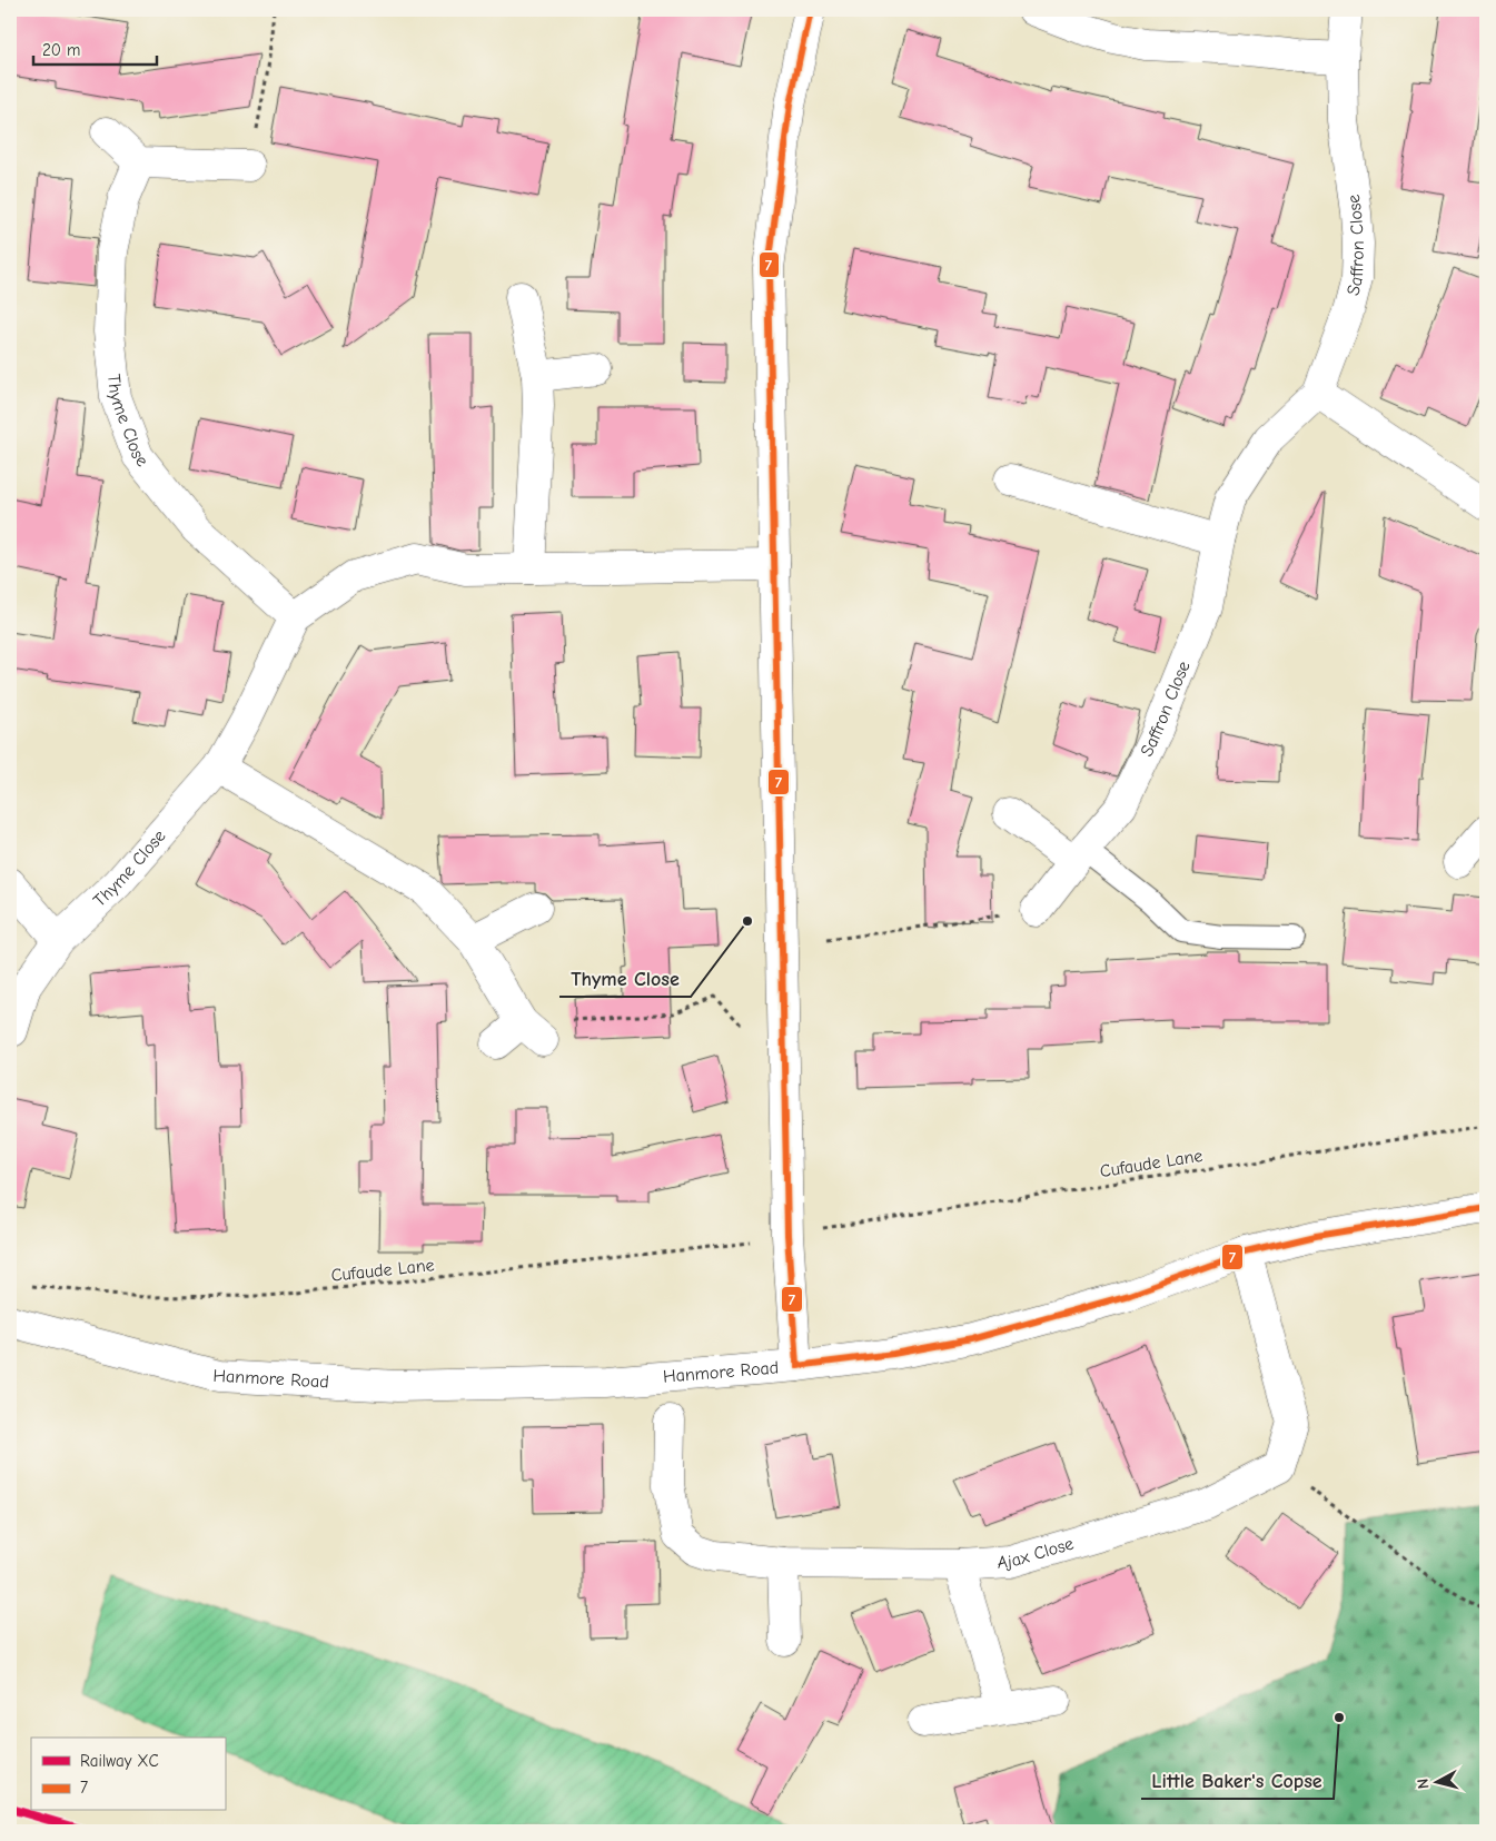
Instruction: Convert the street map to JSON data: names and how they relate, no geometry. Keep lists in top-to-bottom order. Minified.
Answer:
{"streets":{"street":["Saffron Close","Thyme Close","Hanmore Road","Ajax Close"],"path":["Cufaude Lane"]},"places":["Thyme Close","Little Baker's Copse"],"lines":["transit line 7","rail line XC"],"legend":["Railway XC","7"],"scale_bar":"20 m","north":"left"}
